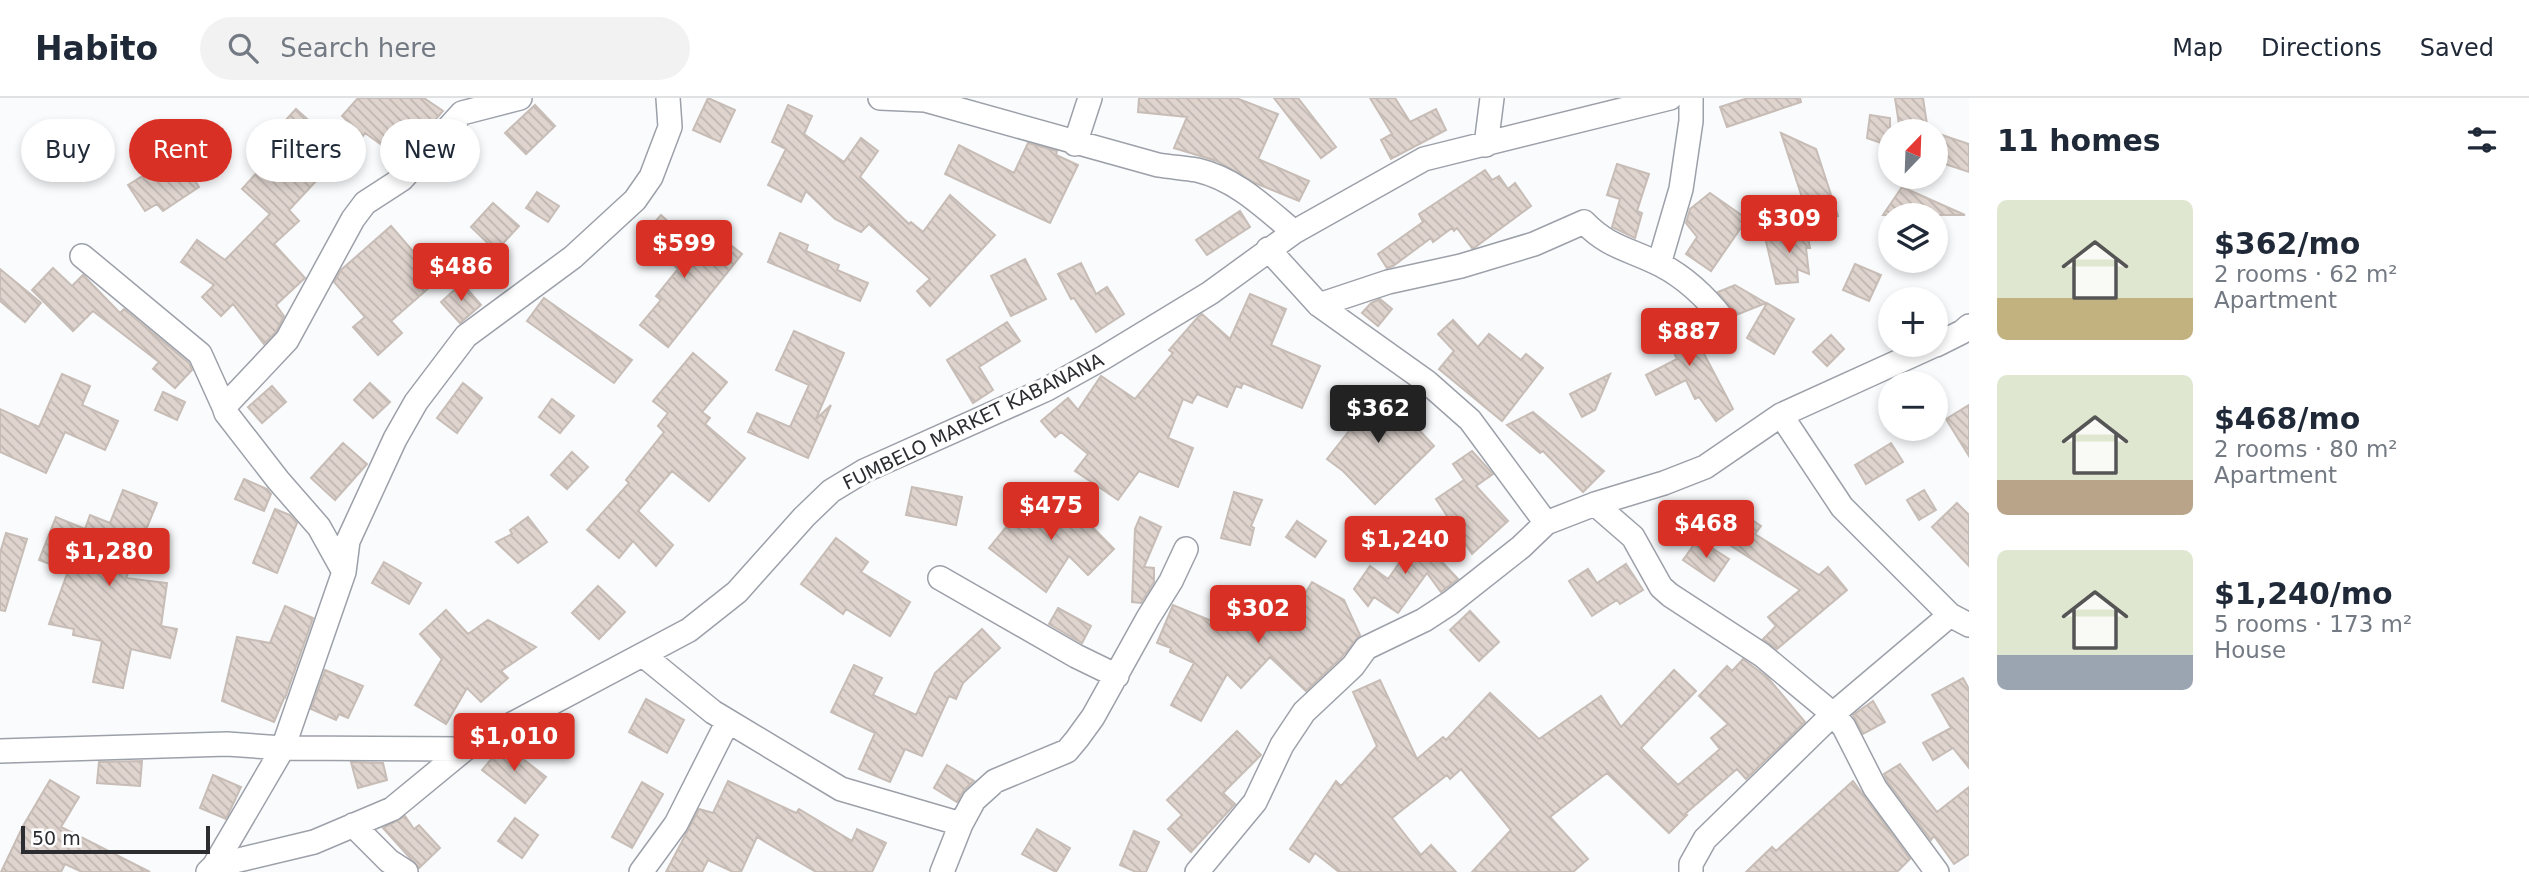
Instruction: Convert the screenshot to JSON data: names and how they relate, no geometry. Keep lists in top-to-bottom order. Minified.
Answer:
{"streets":{"street":["FUMBELO MARKET KABANANA"]},"scale_bar":"50 m","north":"top right","page":{"header":"Habito","search":"Search here","nav":["Map","Directions","Saved"],"heading":"11 homes","map_buttons":["+","−"],"chip":["Buy","Rent","Filters","New"],"list":[{"name":"$362/mo","note":"2 rooms · 62 m² · Apartment"},{"name":"$468/mo","note":"2 rooms · 80 m² · Apartment"},{"name":"$1,240/mo","note":"5 rooms · 173 m² · House"}],"price":["$309","$599","$486","$887","$362","$475","$468","$1,240","$1,280","$302","$1,010"],"scale":"50 m"}}
